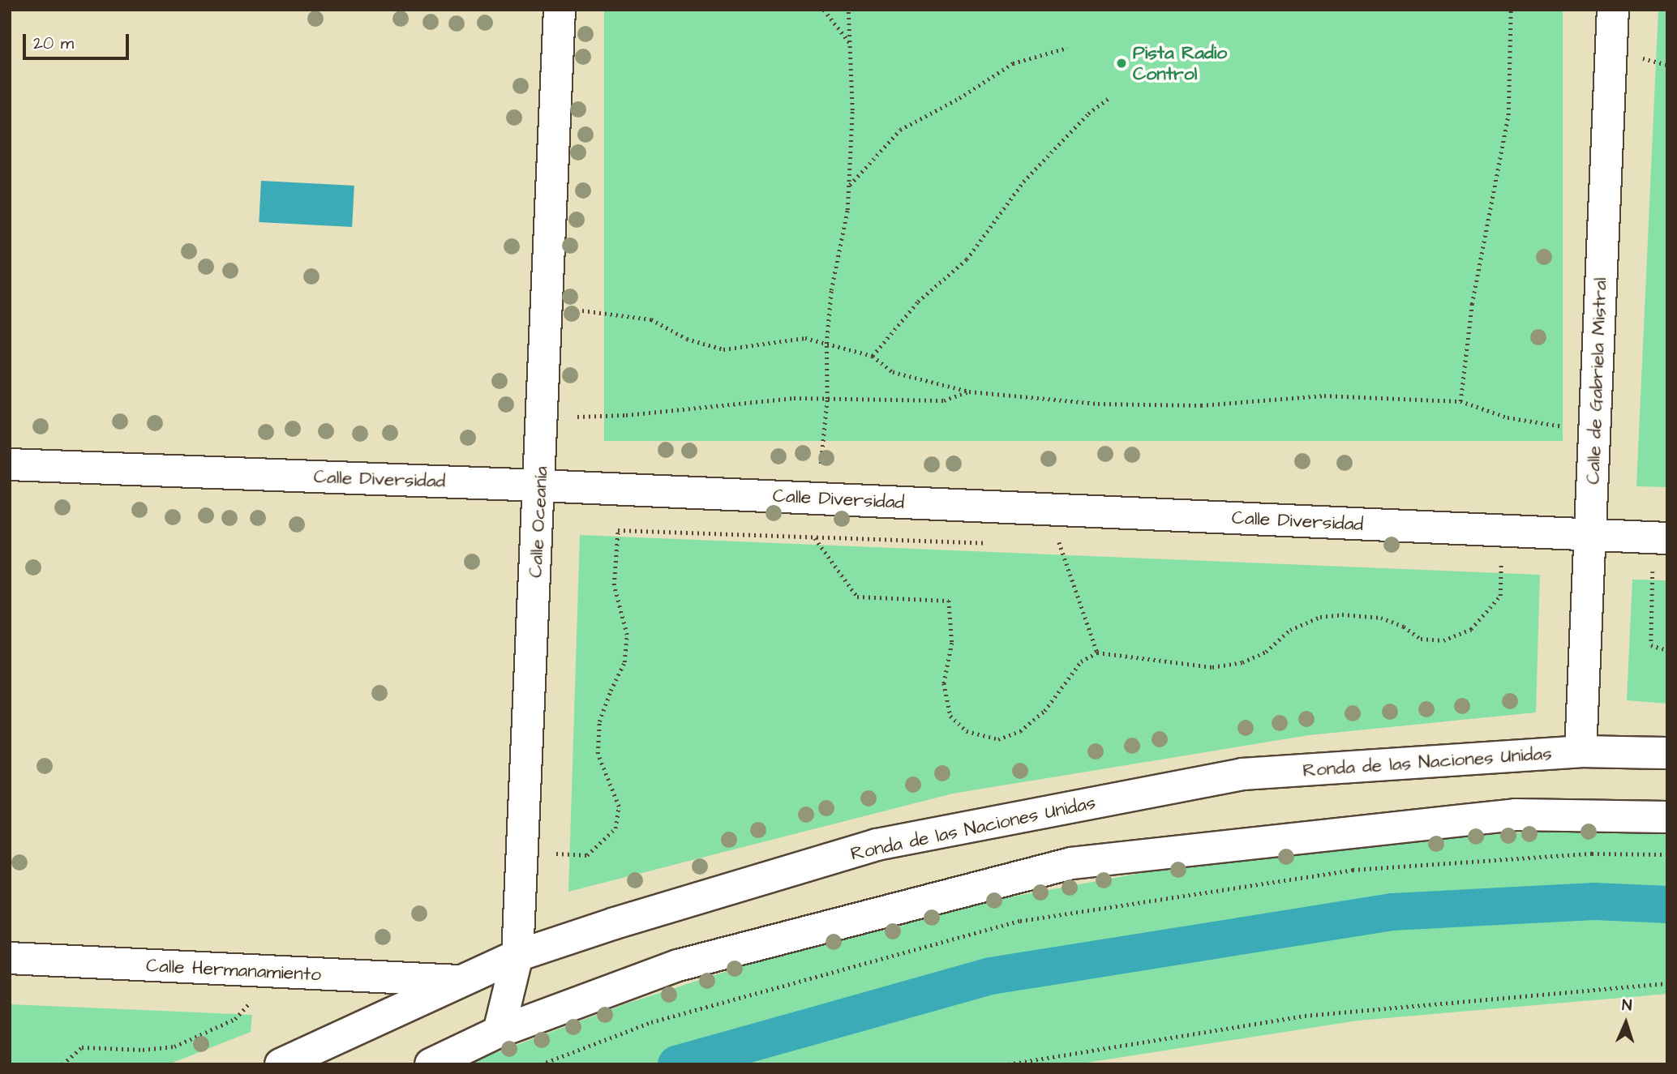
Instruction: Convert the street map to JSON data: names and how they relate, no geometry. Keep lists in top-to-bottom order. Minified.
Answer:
{"streets":{"street":["Calle de Gabriela Mistral","Calle Diversidad","Calle Oceanía","Ronda de las Naciones Unidas","Calle Hermanamiento"]},"crossings":[["Calle de Gabriela Mistral","Calle Diversidad"],["Calle de Gabriela Mistral","Ronda de las Naciones Unidas"],["Calle Diversidad","Calle Oceanía"],["Calle Oceanía","Ronda de las Naciones Unidas"],["Ronda de las Naciones Unidas","Calle Hermanamiento"]],"places":["Pista Radio Control"],"scale_bar":"20 m","north":"top"}
